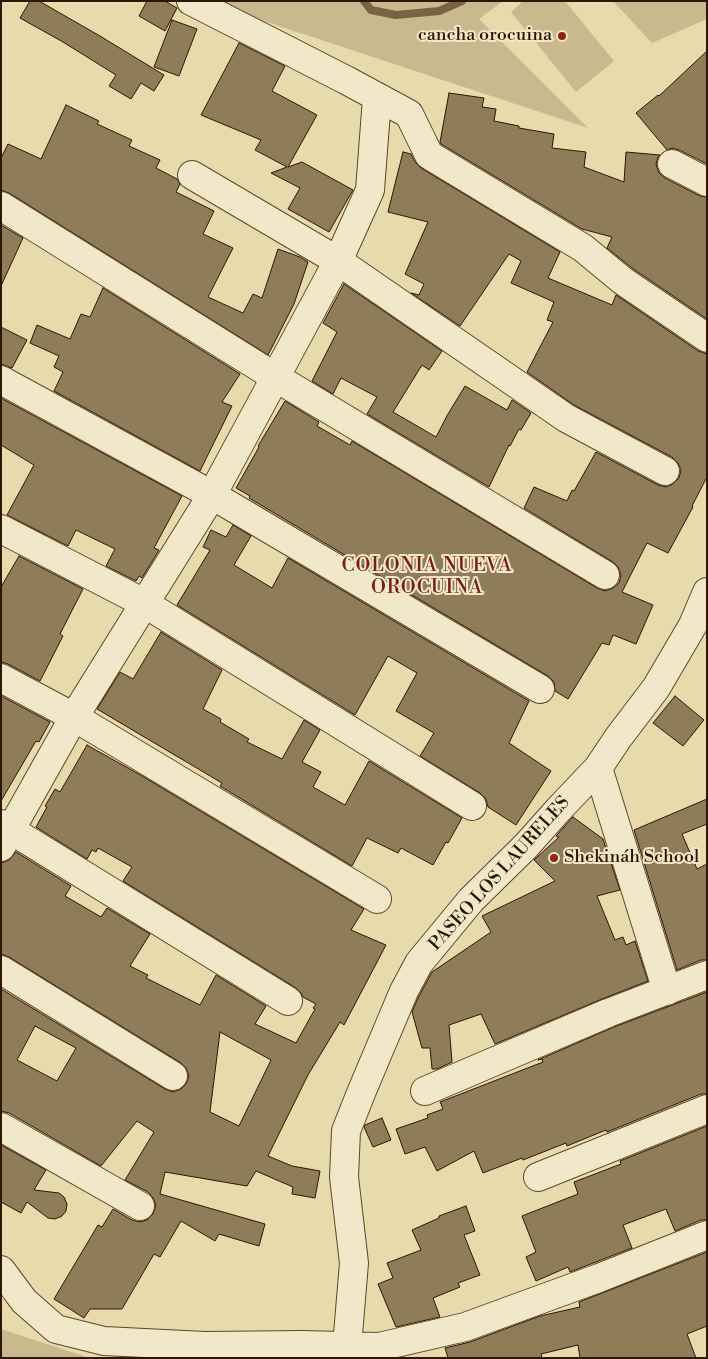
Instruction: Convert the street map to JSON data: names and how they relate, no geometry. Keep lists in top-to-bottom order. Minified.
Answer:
{"streets":{"street":["PASEO LOS LAURELES"]},"districts":["COLONIA NUEVA OROCUINA"],"places":["cancha orocuina","Shekináh School"]}
